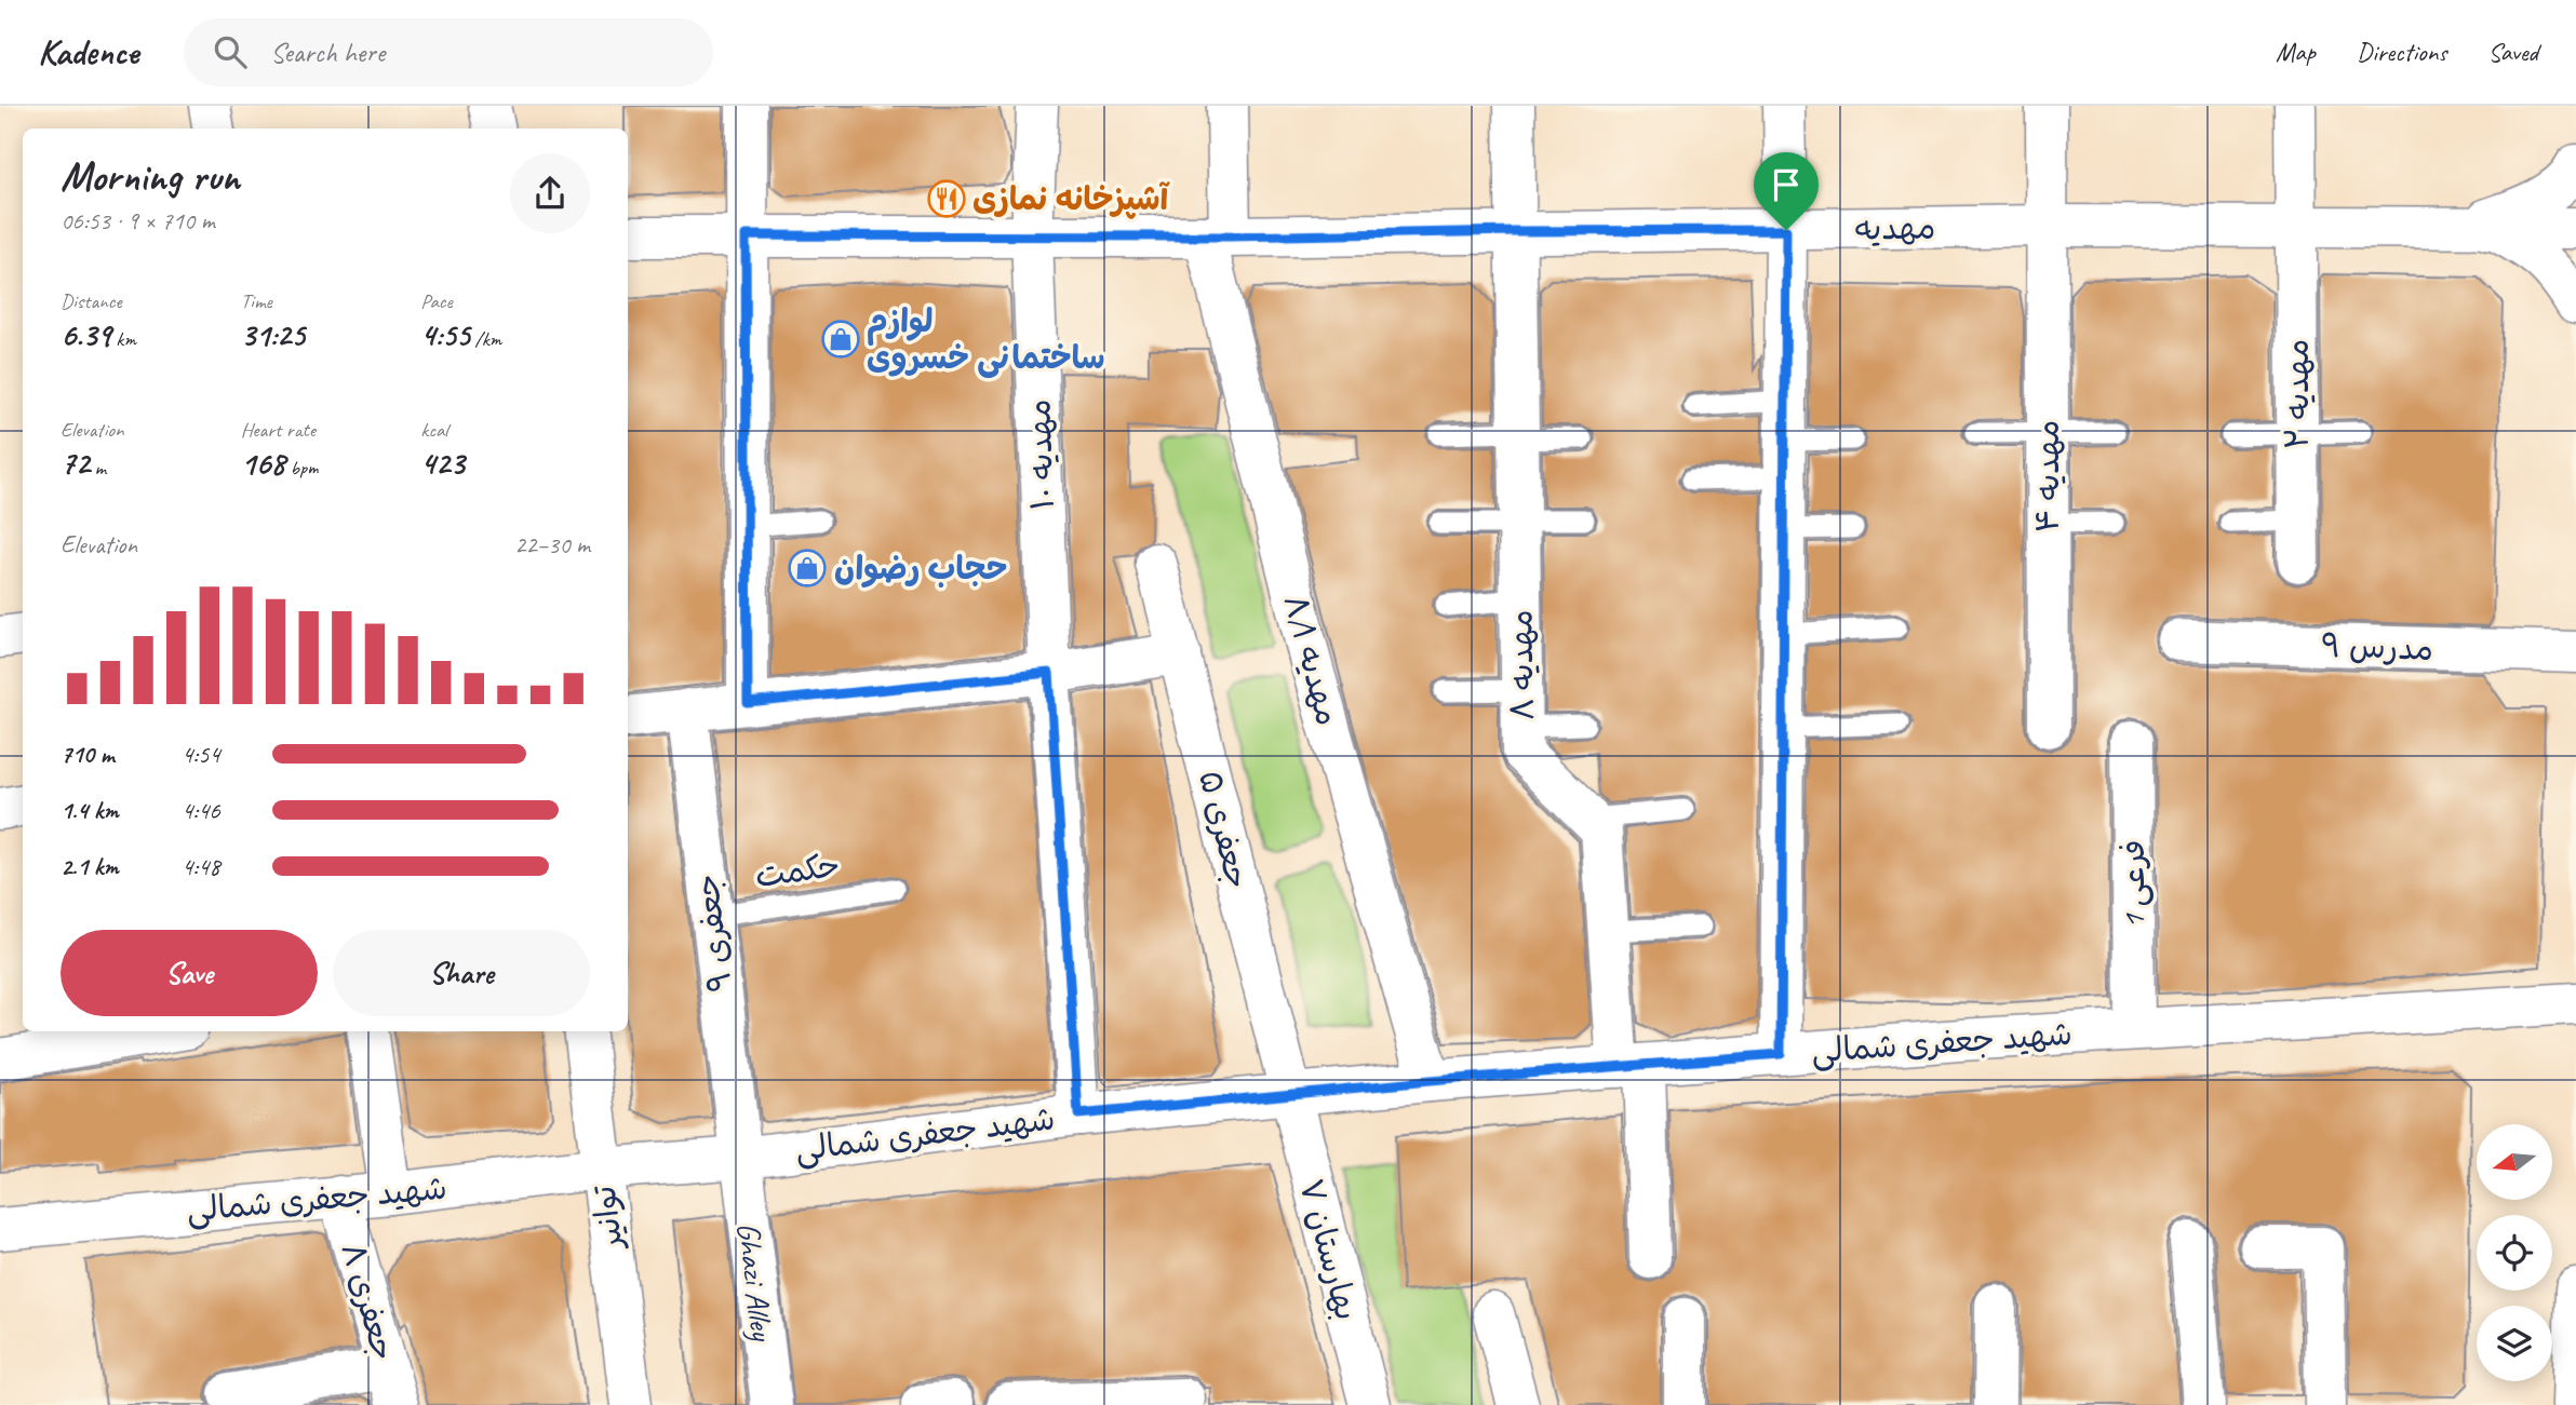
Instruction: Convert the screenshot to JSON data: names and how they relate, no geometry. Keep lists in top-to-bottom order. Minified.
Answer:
{"streets":{"street":["مهدیه","مهدیه ۲","مهدیه ۱۰","مهدیه ۴","مدرس ۹","مهدیه ۸/۱","مهدیه ۸","جعفری ۵","فرعی 1","جعفری ۹","شهید جعفری شمالی","توانیر","بهارستان ۷","Ghazi Alley","جعفری ۸"],"lane":["حکمت"]},"crossings":[["مهدیه","مهدیه ۲"],["مهدیه","مهدیه ۱۰"],["مهدیه","مهدیه ۴"],["مهدیه","مهدیه ۸/۱"],["مهدیه","مهدیه ۸"],["مهدیه ۱۰","شهید جعفری شمالی"],["مهدیه ۸/۱","شهید جعفری شمالی"],["مهدیه ۸","شهید جعفری شمالی"],["جعفری ۵","شهید جعفری شمالی"],["جعفری ۵","بهارستان ۷"],["حکمت","جعفری ۹"],["فرعی 1","شهید جعفری شمالی"],["جعفری ۹","شهید جعفری شمالی"],["جعفری ۹","Ghazi Alley"],["شهید جعفری شمالی","توانیر"],["شهید جعفری شمالی","بهارستان ۷"],["شهید جعفری شمالی","Ghazi Alley"],["شهید جعفری شمالی","جعفری ۸"]],"places":{"restaurant":["آشپزخانه نمازی"],"shop":["لوازم ساختمانی خسروی","حجاب رضوان"]},"north":"left","page":{"header":"Kadence","search":"Search here","nav":["Map","Directions","Saved"],"heading":["Morning run","06:53 · 9 × 710 m"],"stats":[["Distance","6.39 km"],["Time","31:25"],["Pace","4:55 /km"],["Elevation","72 m"],["Heart rate","168 bpm"],["kcal","423"]],"chart":["Elevation","22–30 m"],"list":[{"name":"710 m","note":"4:54"},{"name":"1.4 km","note":"4:46"},{"name":"2.1 km","note":"4:48"}],"buttons":["Save","Share"]}}
